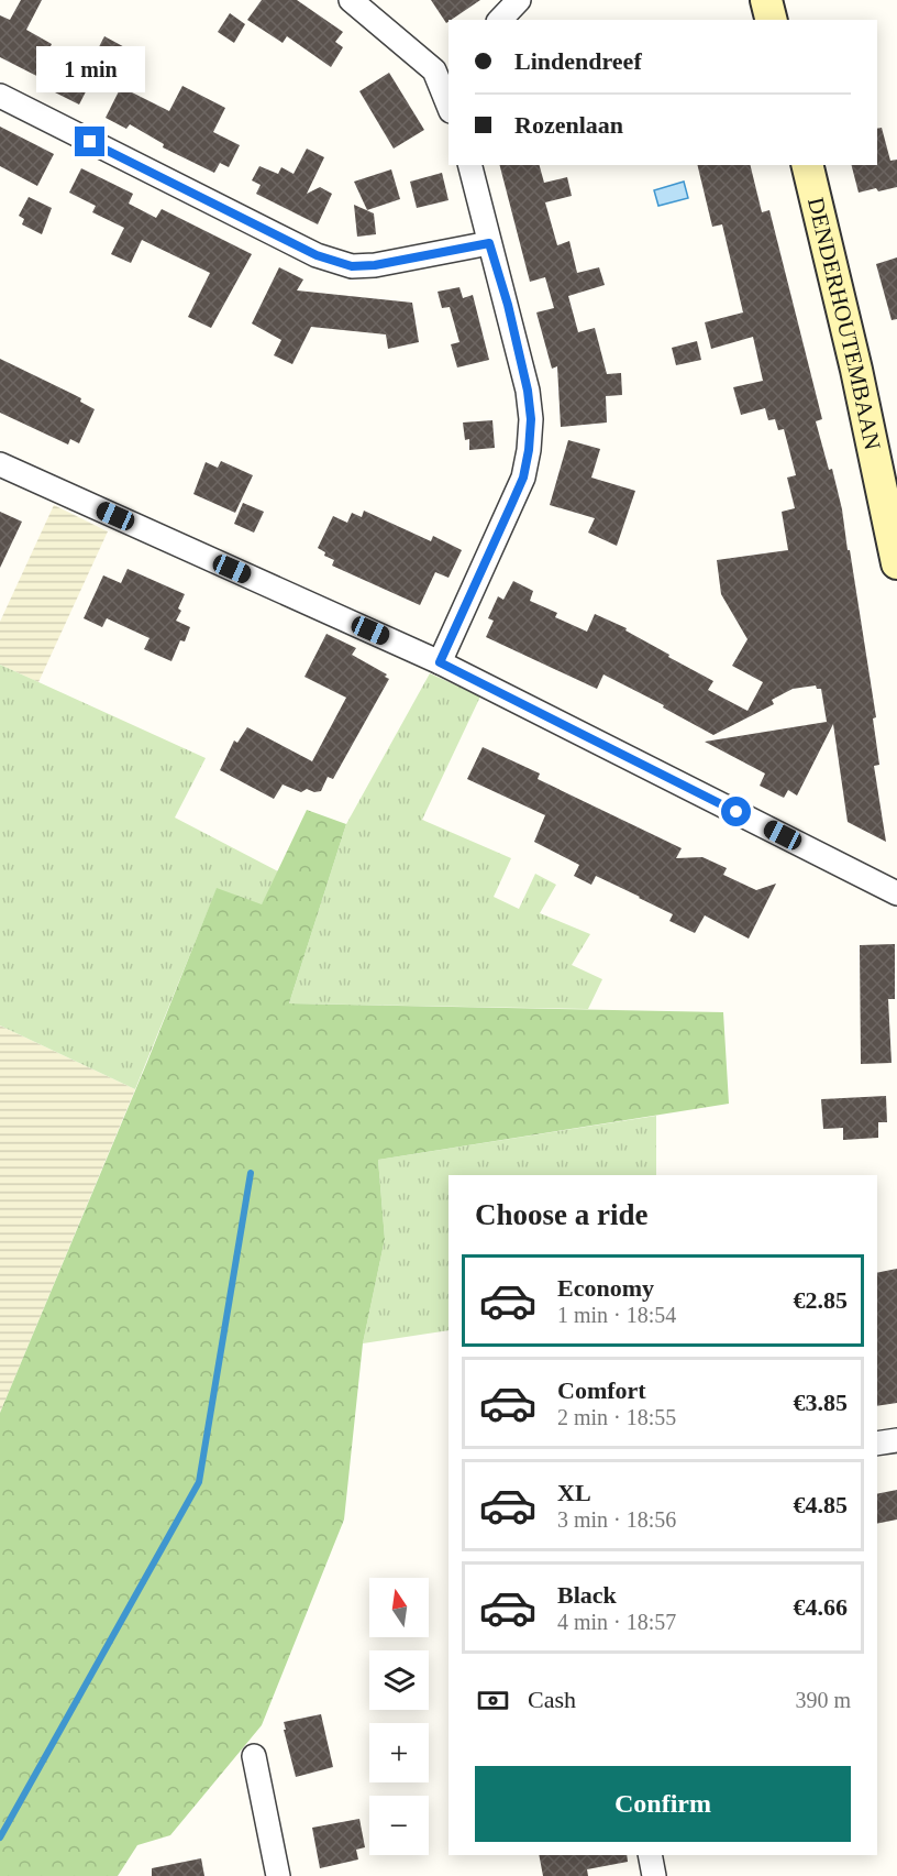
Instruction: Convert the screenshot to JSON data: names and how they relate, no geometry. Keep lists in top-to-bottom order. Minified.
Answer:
{"streets":{"street":["DENDERHOUTEMBAAN"]},"north":"top","page":{"banner":["Lindendreef","Rozenlaan"],"bubble":"1 min","heading":"Choose a ride","list":[{"name":"Economy","note":"1 min · 18:54","value":"€2.85"},{"name":"Comfort","note":"2 min · 18:55","value":"€3.85"},{"name":"XL","note":"3 min · 18:56","value":"€4.85"},{"name":"Black","note":"4 min · 18:57","value":"€4.66"}],"map_buttons":["+","−"],"pay":["Cash","390 m"],"buttons":"Confirm"}}
